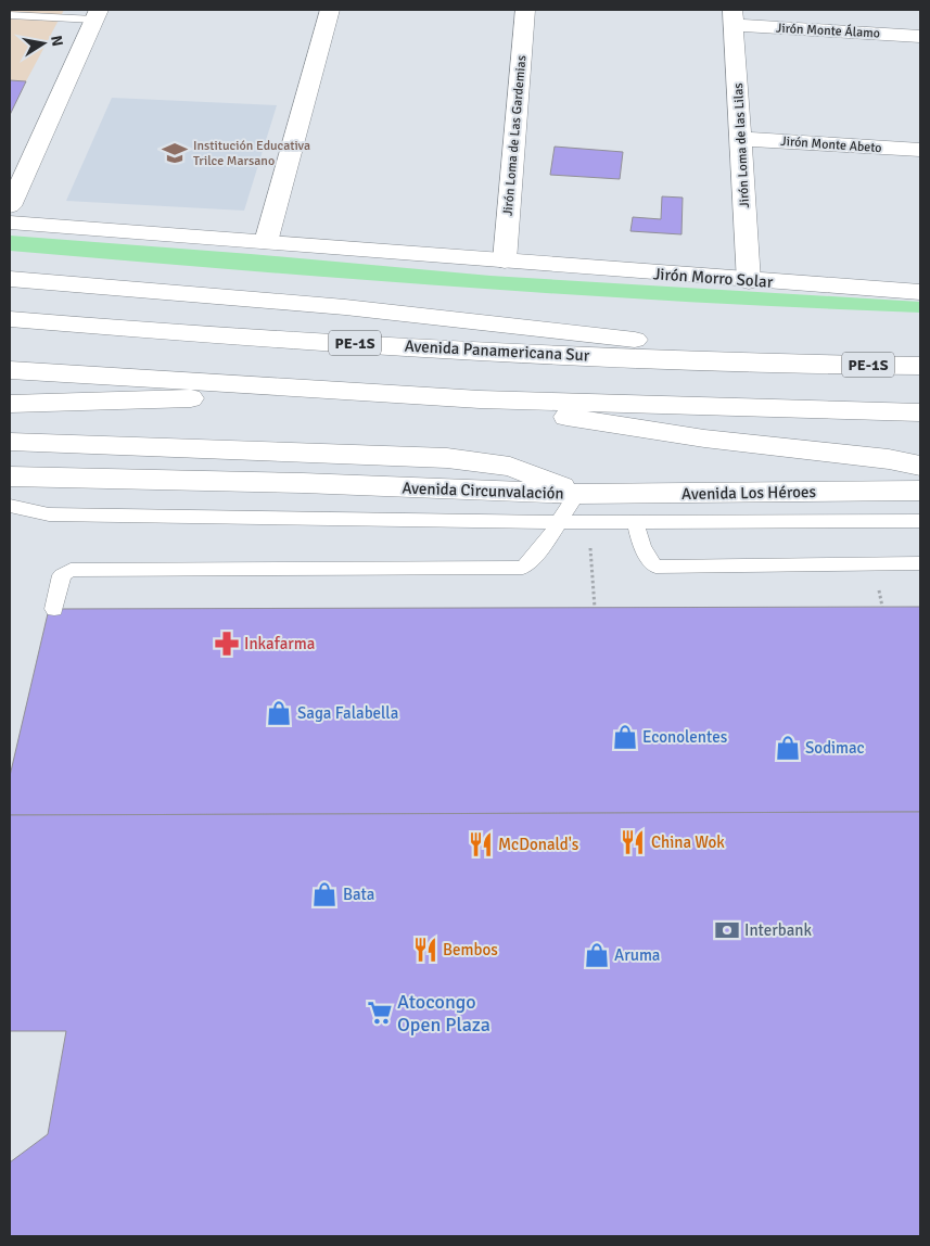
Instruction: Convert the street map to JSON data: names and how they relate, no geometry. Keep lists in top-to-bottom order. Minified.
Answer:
{"streets":{"main road":["Jirón Monte Álamo","Jirón Loma de Las Gardemias","Jirón Monte Abeto","Jirón Loma de las Lilas","Jirón Morro Solar","PE-1S","Avenida Panamericana Sur","Avenida Circunvalación","Avenida Los Héroes"]},"crossings":[["Jirón Monte Álamo","Jirón Loma de las Lilas"],["Jirón Loma de Las Gardemias","Jirón Morro Solar"],["Jirón Monte Abeto","Jirón Loma de las Lilas"],["Jirón Loma de las Lilas","Jirón Morro Solar"],["Avenida Circunvalación","Avenida Los Héroes"]],"places":{"school or university":["Institución Educativa Trilce Marsano"],"pharmacy":["Inkafarma"],"shop":["Saga Falabella","Econolentes","Sodimac","Bata","Aruma"],"restaurant":["China Wok","McDonald's","Bembos"],"bank":["Interbank"],"supermarket":["Atocongo Open Plaza"]},"north":"right"}
